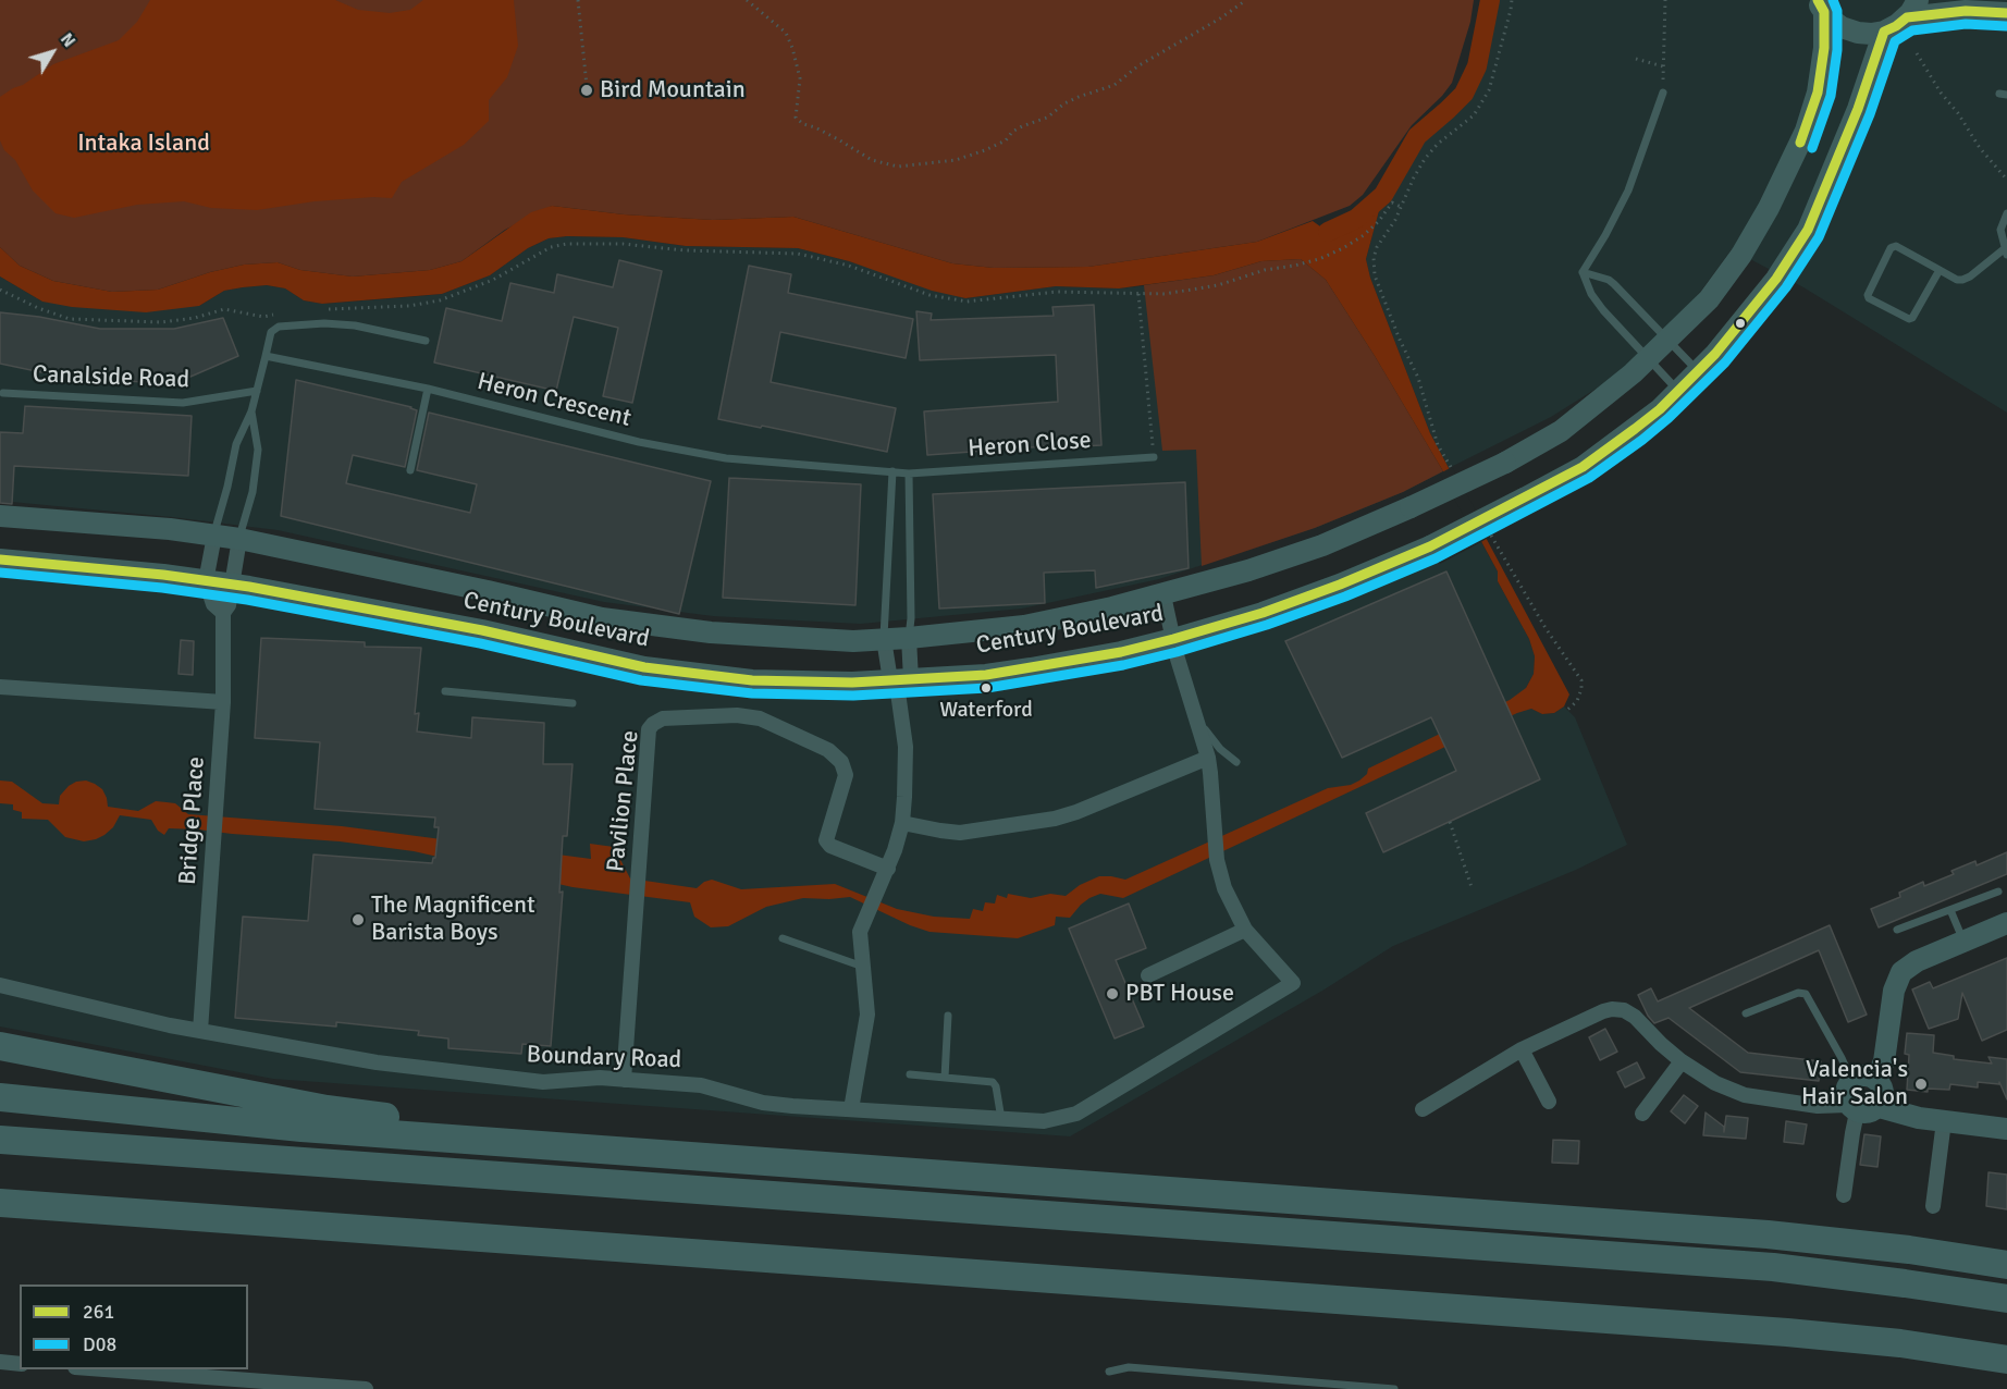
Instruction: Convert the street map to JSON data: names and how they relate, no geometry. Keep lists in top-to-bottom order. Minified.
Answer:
{"streets":{"main road":["Century Boulevard"],"street":["Pavilion Place","Bridge Place","Boundary Road"],"lane":["Canalside Road","Heron Crescent","Heron Close"]},"crossings":[["Heron Crescent","Heron Close"],["Century Boulevard","Bridge Place"],["Pavilion Place","Boundary Road"],["Bridge Place","Boundary Road"]],"parks":["Intaka Island"],"places":["Bird Mountain","Waterford","The Magnificent Barista Boys","PBT House","Valencia's Hair Salon"],"lines":["transit line 261","transit line D08"],"legend":["261","D08"],"north":"top right"}
